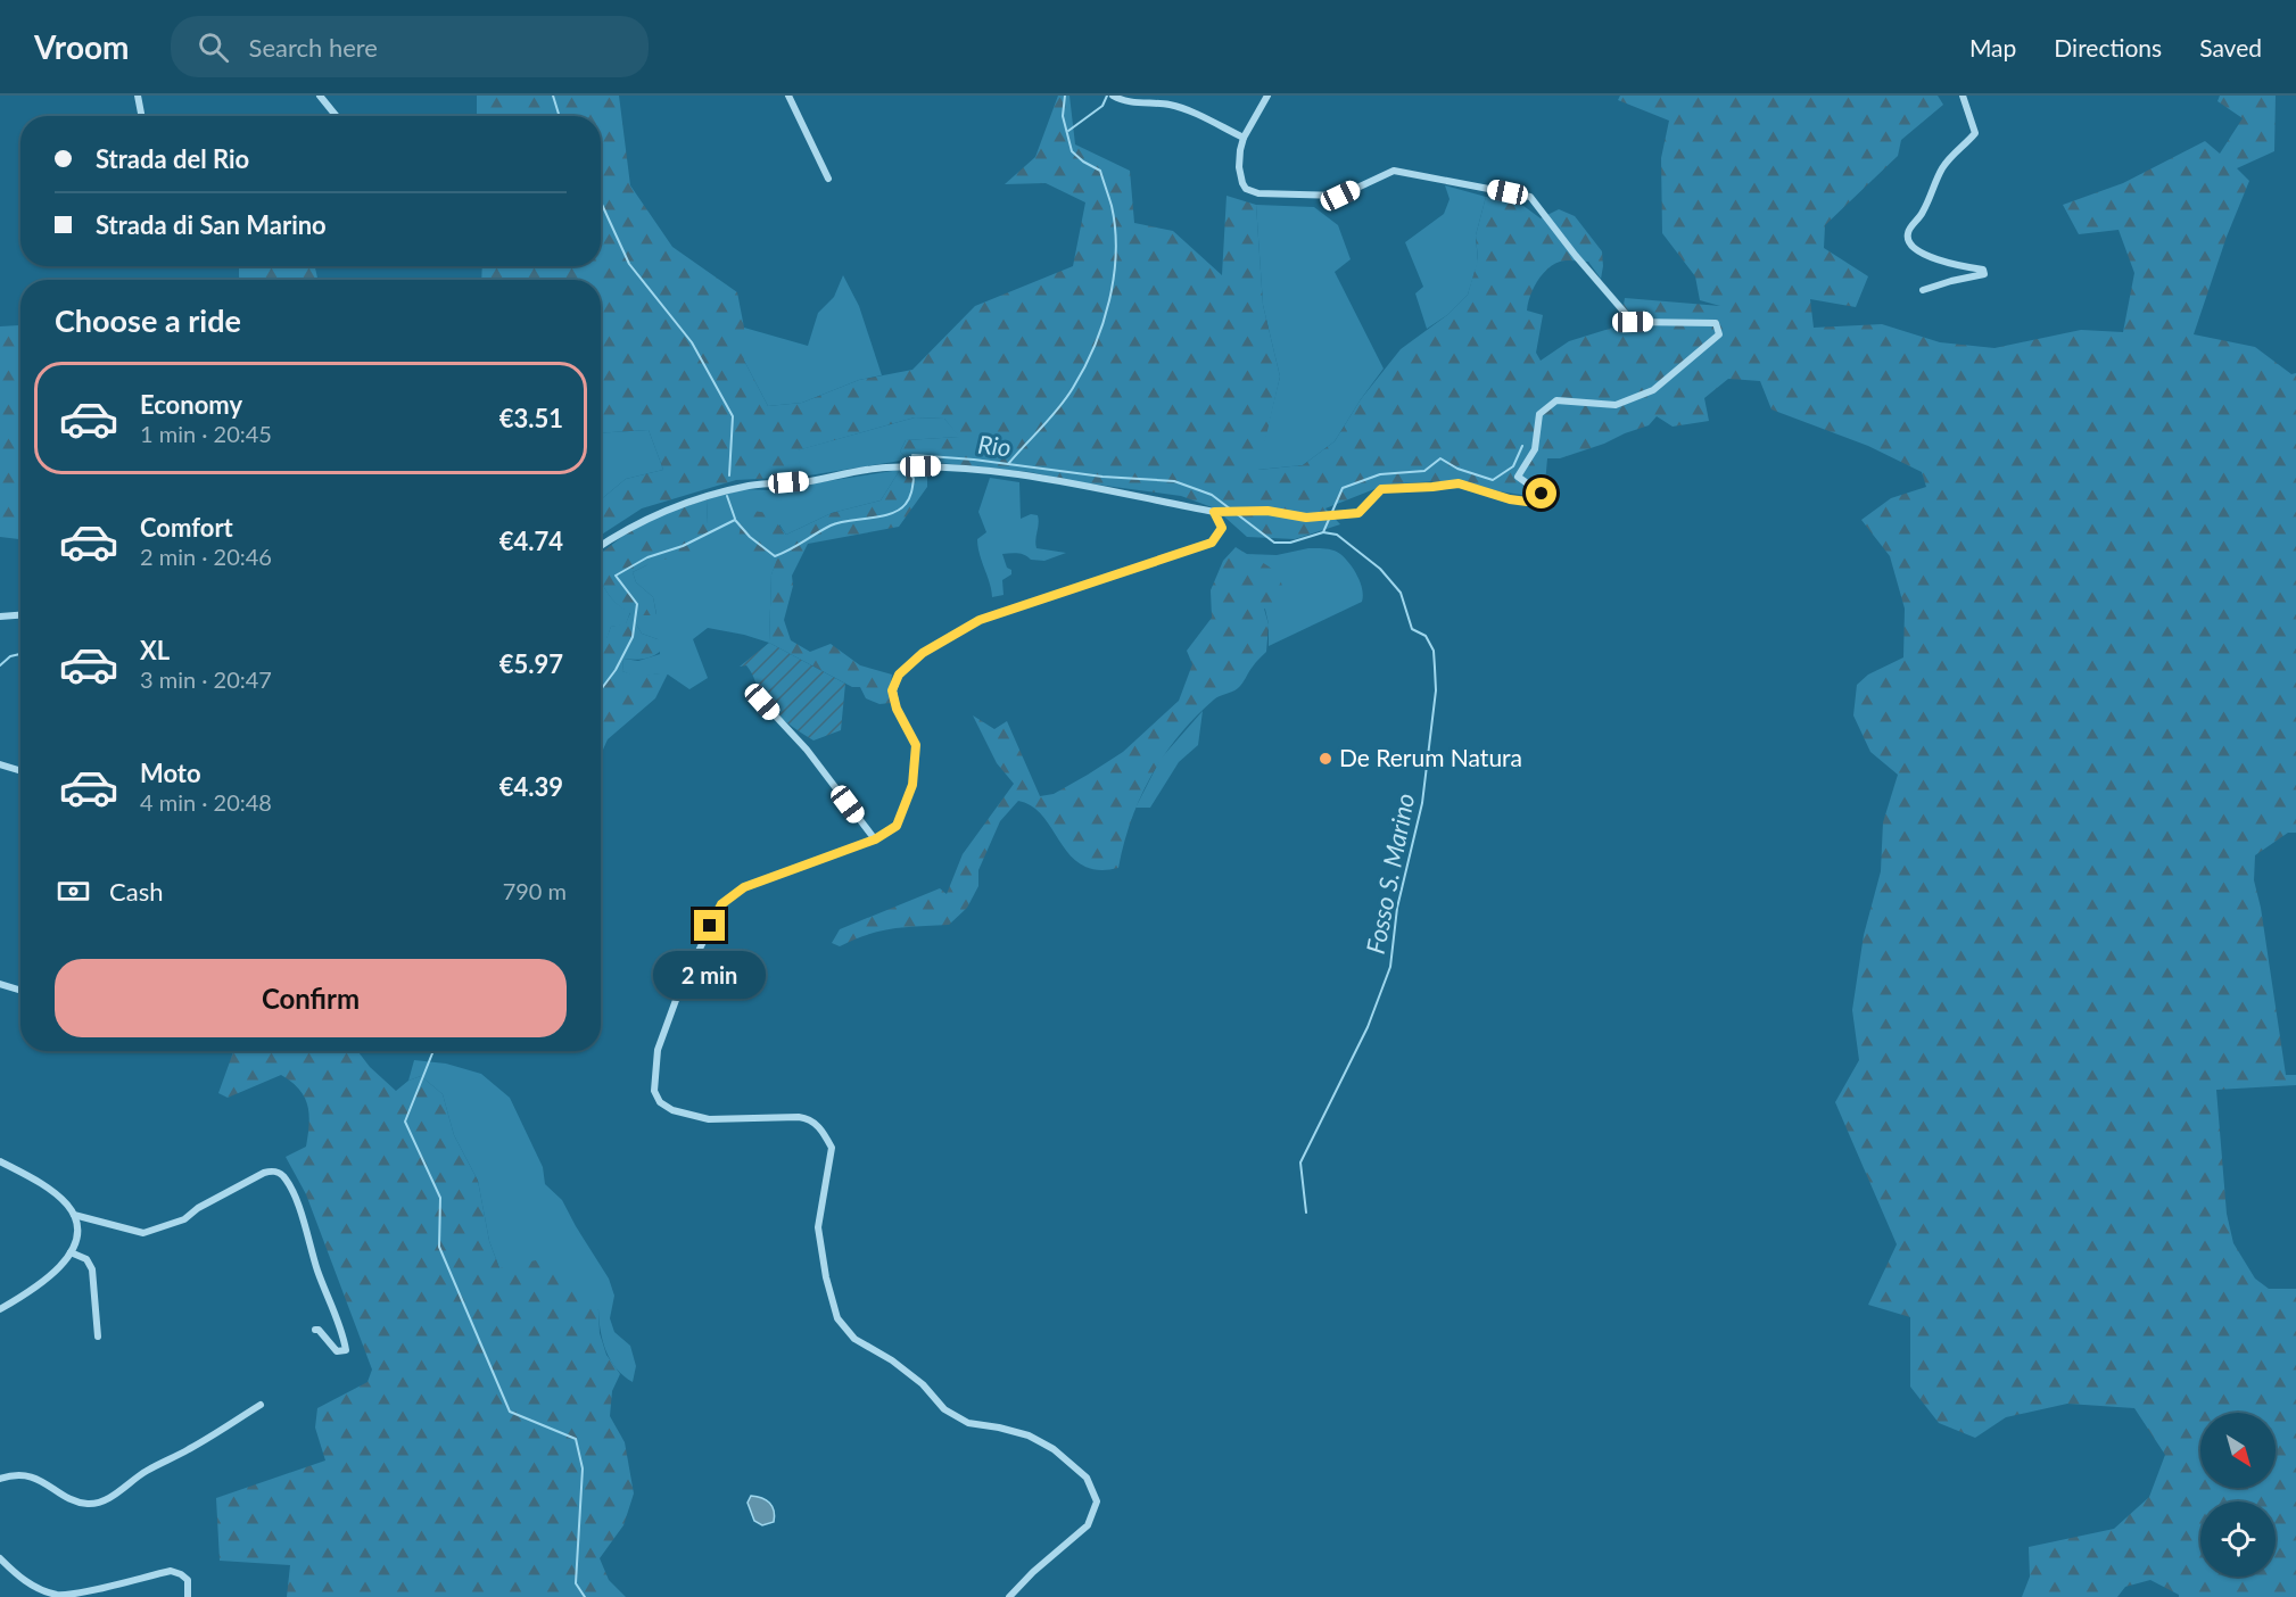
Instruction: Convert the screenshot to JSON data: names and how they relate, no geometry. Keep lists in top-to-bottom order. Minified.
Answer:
{"water":["Rio","Fosso S. Marino"],"places":["De Rerum Natura"],"north":"bottom right","page":{"header":"Vroom","search":"Search here","nav":["Map","Directions","Saved"],"banner":["Strada del Rio","Strada di San Marino"],"heading":"Choose a ride","list":[{"name":"Economy","note":"1 min · 20:45","value":"€3.51"},{"name":"Comfort","note":"2 min · 20:46","value":"€4.74"},{"name":"XL","note":"3 min · 20:47","value":"€5.97"},{"name":"Moto","note":"4 min · 20:48","value":"€4.39"}],"pay":["Cash","790 m"],"buttons":"Confirm","bubble":"2 min"}}
